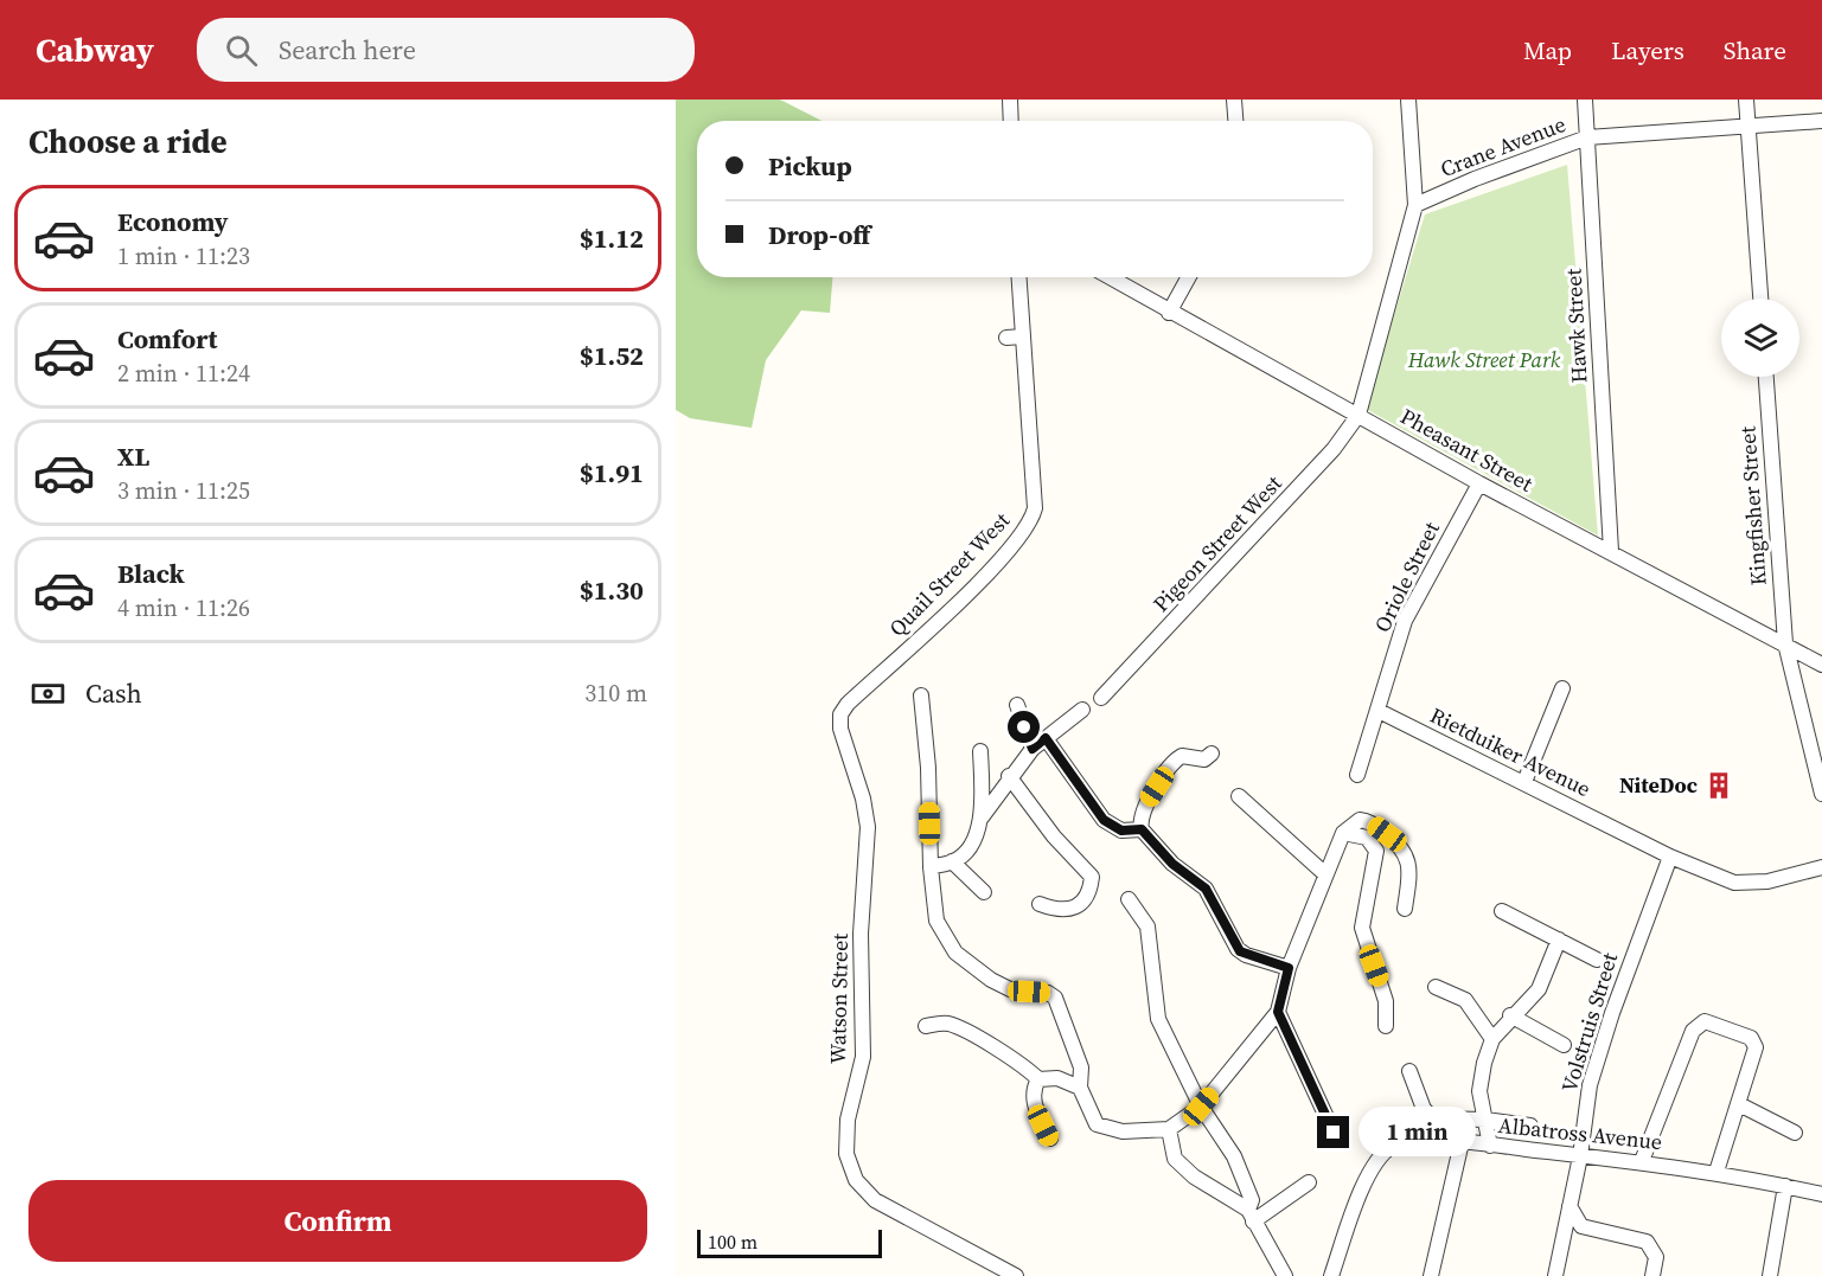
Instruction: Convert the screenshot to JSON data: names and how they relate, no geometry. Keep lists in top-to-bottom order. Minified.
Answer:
{"streets":{"street":["Crane Avenue","Hawk Street","Pheasant Street","Kingfisher Street","Pigeon Street West","Quail Street West","Oriole Street","Rietduiker Avenue","Watson Street","Volstruis Street","Albatross Avenue"]},"crossings":[["Crane Avenue","Hawk Street"],["Hawk Street","Pheasant Street"],["Pheasant Street","Kingfisher Street"],["Pheasant Street","Pigeon Street West"],["Pheasant Street","Oriole Street"],["Quail Street West","Watson Street"],["Oriole Street","Rietduiker Avenue"],["Rietduiker Avenue","Volstruis Street"],["Volstruis Street","Albatross Avenue"]],"parks":["Hawk Street Park"],"places":{"building":["NiteDoc"]},"scale_bar":"100 m","page":{"header":"Cabway","search":"Search here","nav":["Map","Layers","Share"],"heading":"Choose a ride","banner":["Pickup","Drop-off"],"list":[{"name":"Economy","note":"1 min · 11:23","value":"$1.12"},{"name":"Comfort","note":"2 min · 11:24","value":"$1.52"},{"name":"XL","note":"3 min · 11:25","value":"$1.91"},{"name":"Black","note":"4 min · 11:26","value":"$1.30"}],"pay":["Cash","310 m"],"bubble":"1 min","buttons":"Confirm","scale":"100 m"}}
